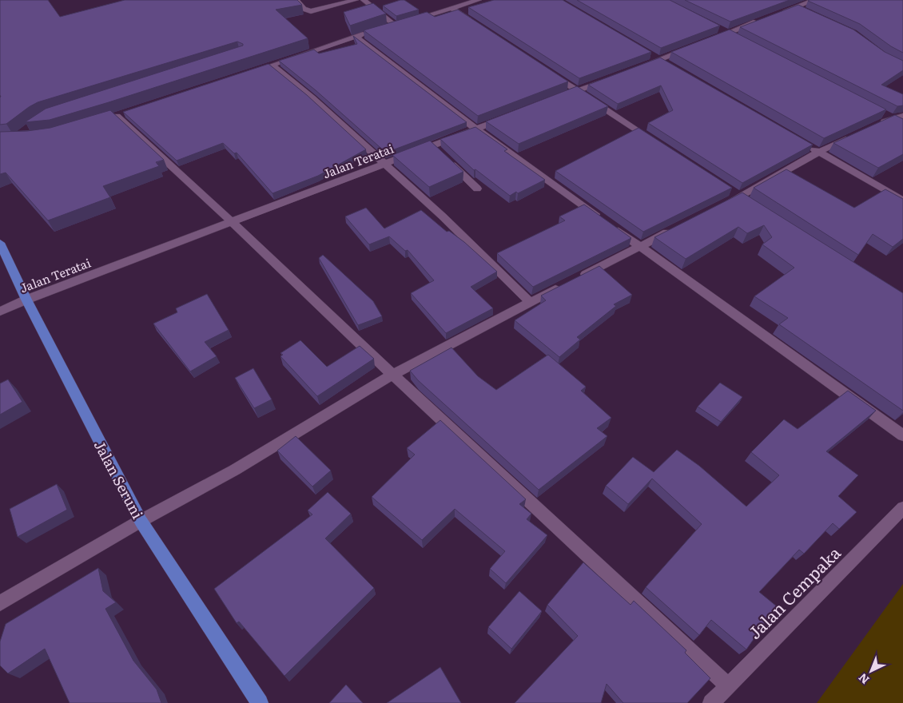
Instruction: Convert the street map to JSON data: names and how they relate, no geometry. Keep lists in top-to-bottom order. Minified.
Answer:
{"streets":{"main road":["Jalan Seruni"],"street":["Jalan Teratai","Jalan Cempaka"]},"crossings":[["Jalan Teratai","Jalan Seruni"]],"north":"bottom left"}
